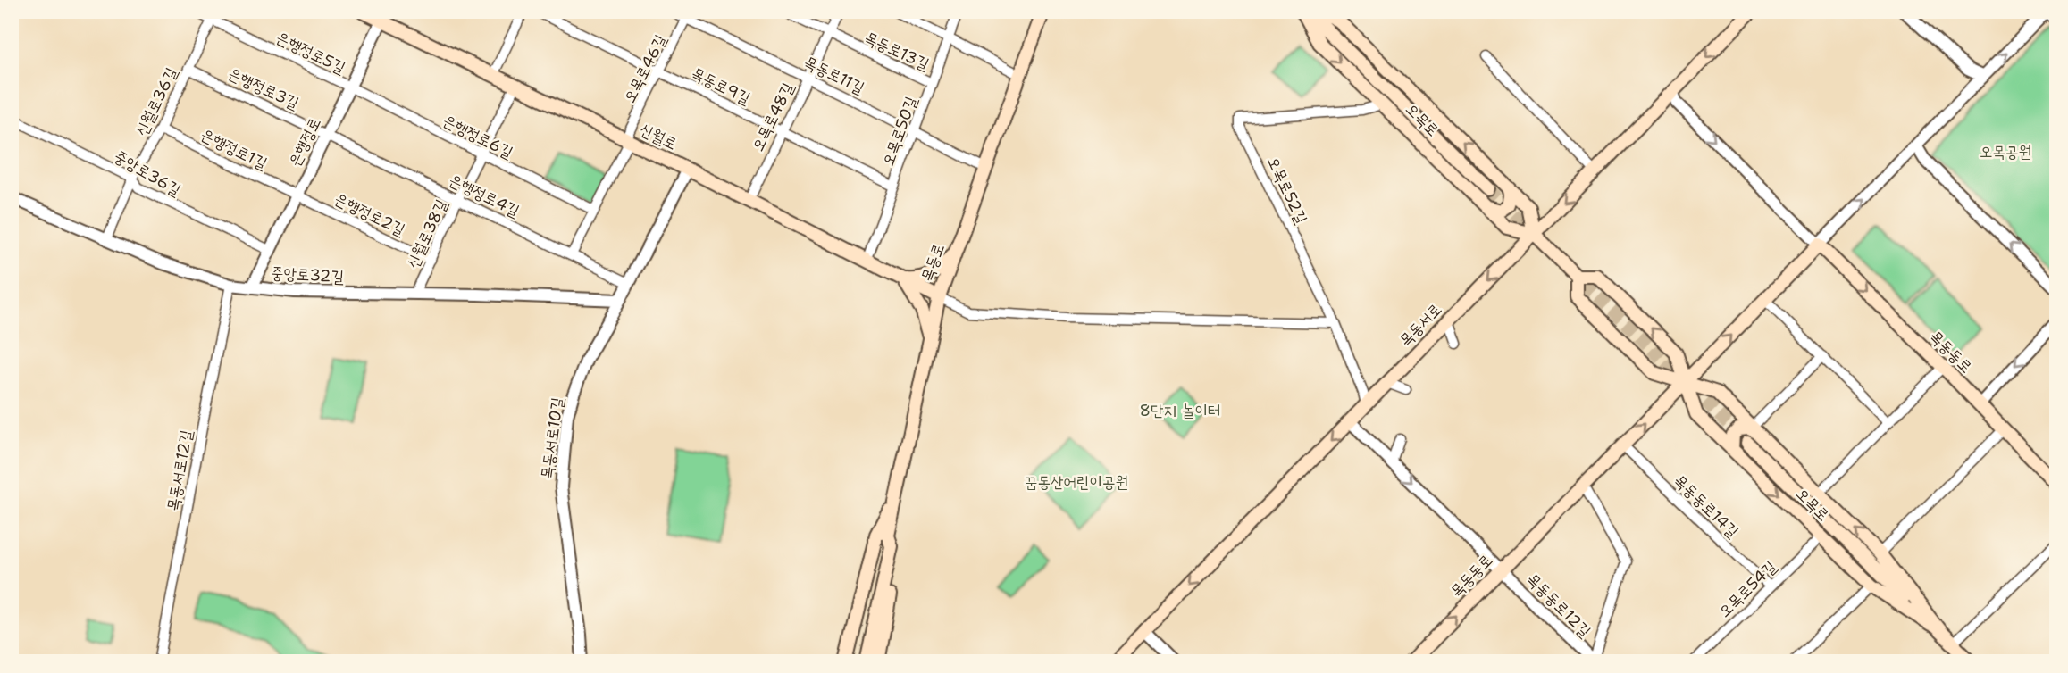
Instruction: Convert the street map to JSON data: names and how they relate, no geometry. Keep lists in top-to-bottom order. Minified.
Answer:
{"streets":{"main road":["오목로","신월로","목동로","목동서로","목동동로"],"street":["목동로13길","은행정로5길","오목로46길","목동로11길","목동로9길","은행정로3길","신월로36길","오목로48길","오목로50길","은행정로6길","은행정로","은행정로1길","중앙로36길","오목로52길","은행정로4길","은행정로2길","신월로38길","중앙로32길","목동서로10길","목동서로12길","목동동로14길","오목로54길","목동동로12길"]},"crossings":[["목동로13길","오목로48길"],["목동로13길","오목로50길"],["은행정로5길","신월로36길"],["은행정로5길","은행정로6길"],["은행정로5길","은행정로"],["오목로46길","목동로11길"],["오목로46길","목동로9길"],["오목로46길","은행정로6길"],["오목로46길","신월로"],["오목로46길","은행정로4길"],["목동로11길","오목로48길"],["목동로11길","오목로50길"],["목동로11길","목동로"],["목동로9길","오목로48길"],["목동로9길","오목로50길"],["은행정로3길","신월로36길"],["은행정로3길","은행정로"],["은행정로3길","은행정로4길"],["신월로36길","은행정로1길"],["신월로36길","중앙로36길"],["신월로36길","중앙로32길"],["오목로48길","신월로"],["오목로","오목로52길"],["오목로","목동서로"],["오목로","목동동로"],["오목로","오목로54길"],["오목로50길","신월로"],["은행정로6길","은행정로"],["은행정로6길","신월로38길"],["신월로","은행정로"],["신월로","신월로38길"],["신월로","목동로"],["신월로","목동서로10길"],["은행정로","은행정로1길"],["은행정로","중앙로36길"],["은행정로","은행정로4길"],["은행정로","은행정로2길"],["은행정로","중앙로32길"],["은행정로1길","은행정로2길"],["오목로52길","목동서로"],["은행정로4길","신월로38길"],["은행정로4길","목동서로10길"],["은행정로2길","신월로38길"],["신월로38길","중앙로32길"],["중앙로32길","목동서로10길"],["중앙로32길","목동서로12길"],["목동서로","목동동로12길"],["목동동로","목동동로14길"],["목동동로","목동동로12길"],["목동동로14길","오목로54길"]],"one_way":["목동서로","목동동로12길"],"parks":["오목공원","8단지 놀이터","꿈동산어린이공원"]}
